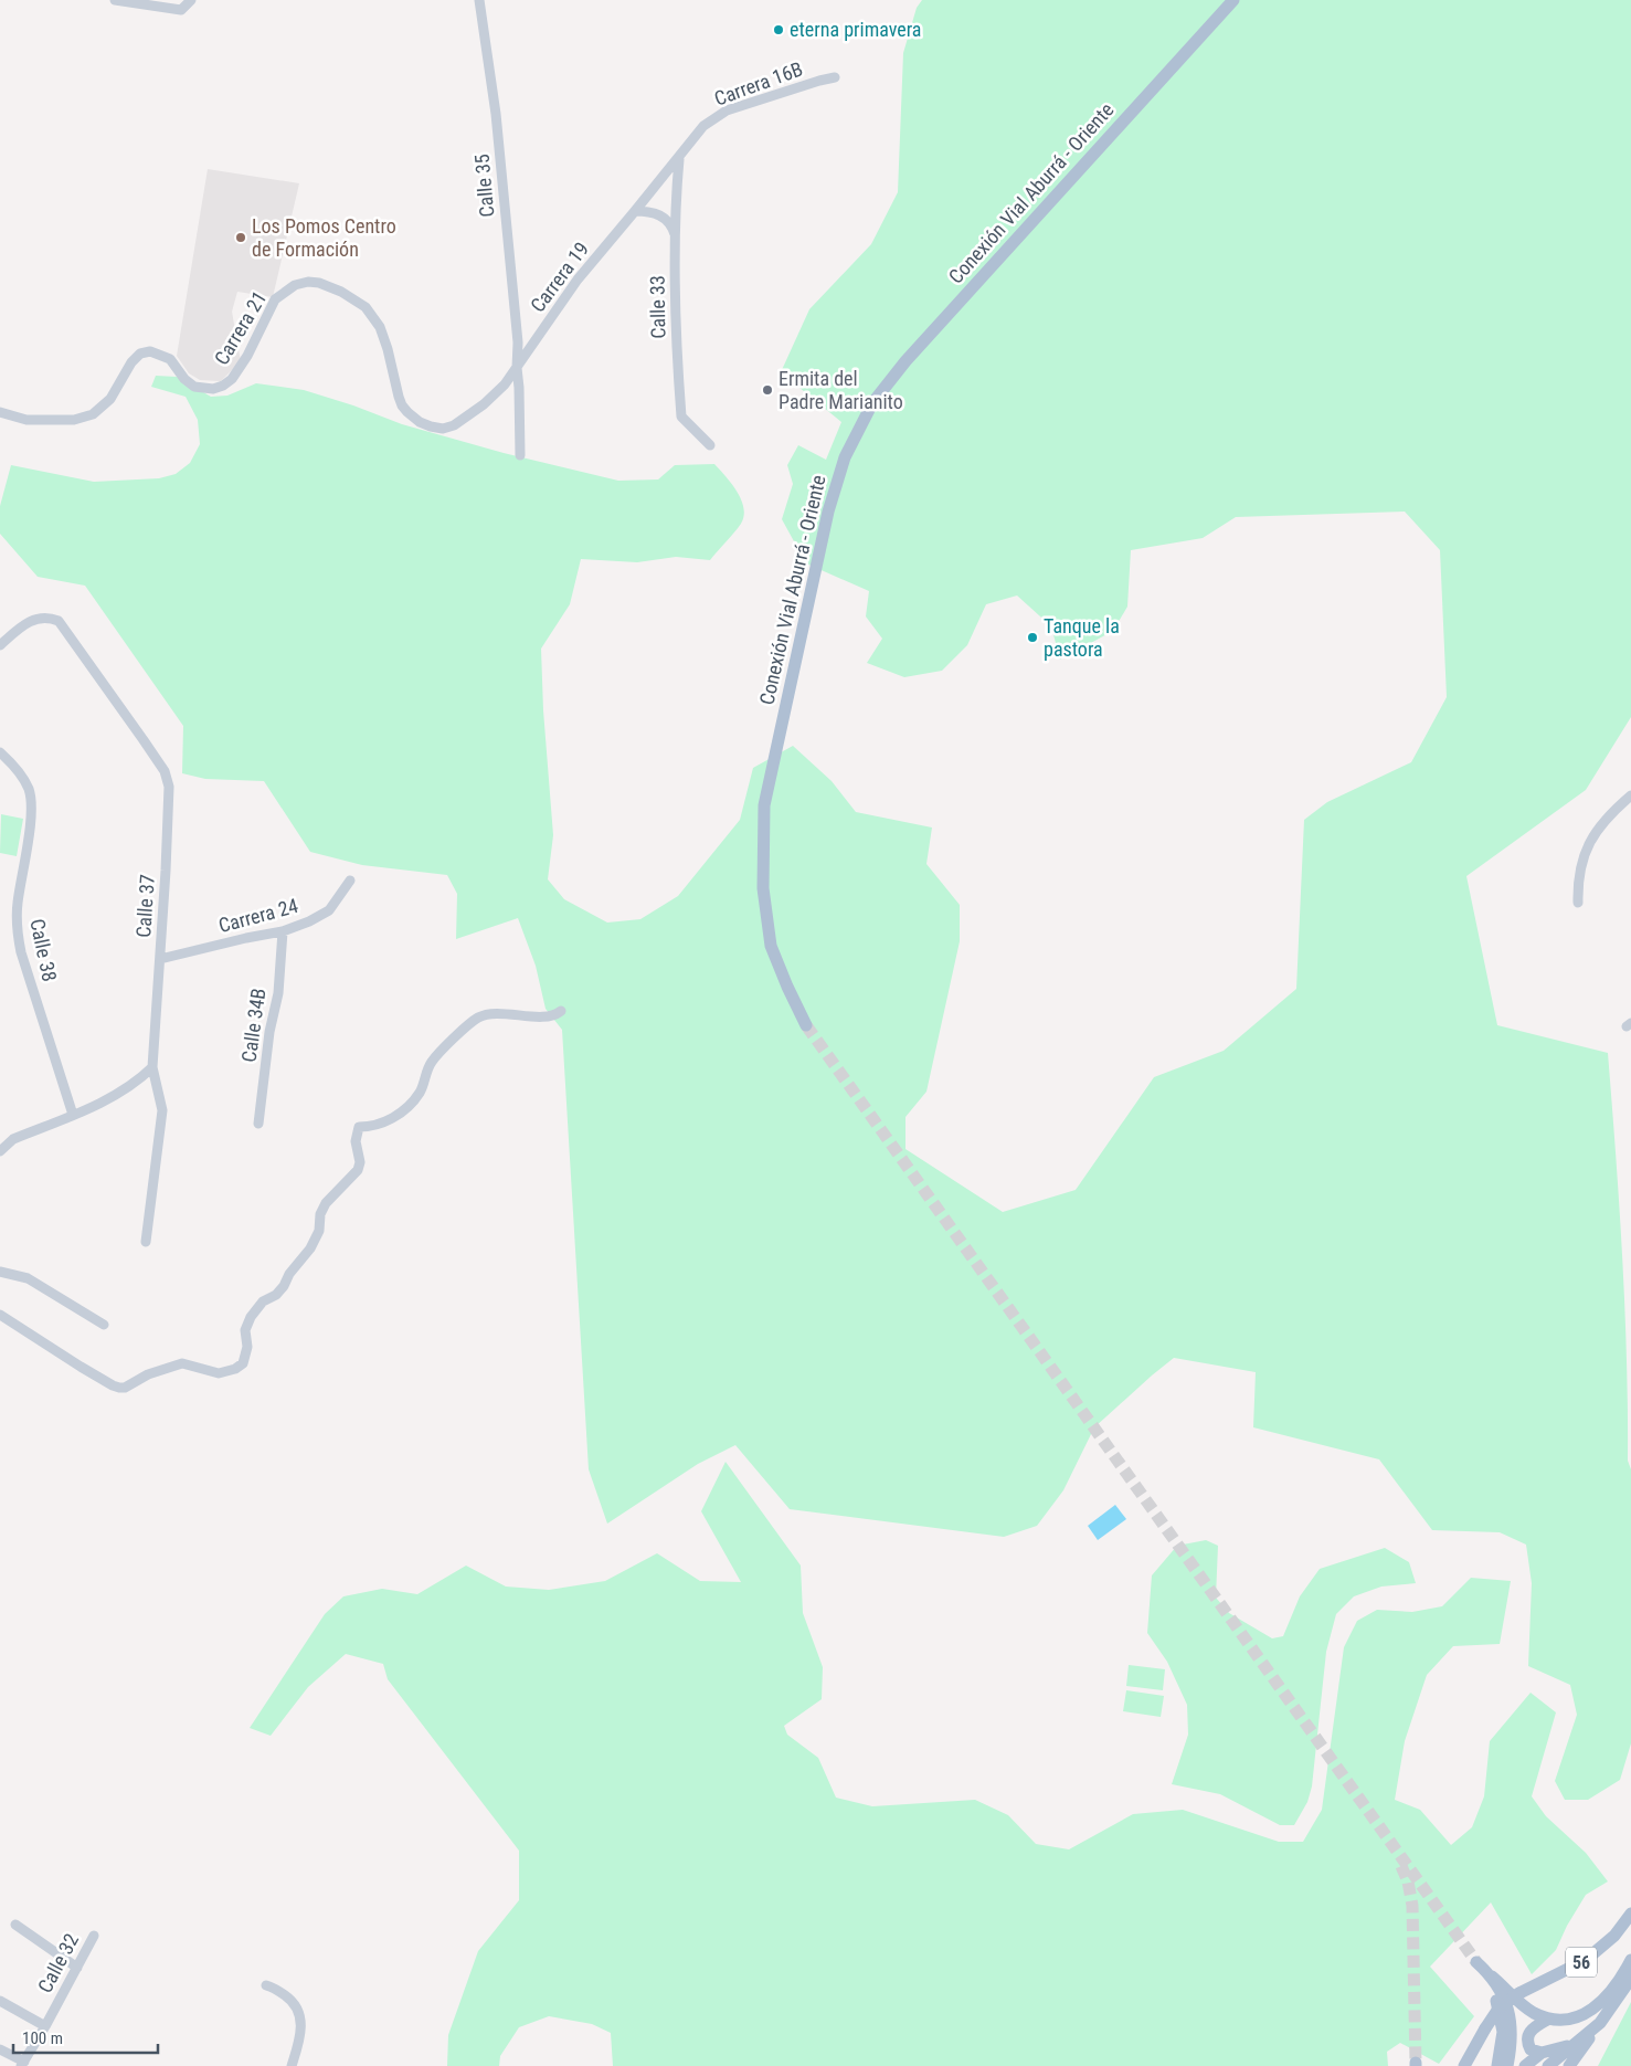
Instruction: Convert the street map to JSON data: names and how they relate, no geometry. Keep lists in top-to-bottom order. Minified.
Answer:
{"streets":{"main road":["Conexión Vial Aburrá - Oriente","56"],"street":["Carrera 16B","Calle 35","Carrera 19","Calle 33","Carrera 21","Calle 37","Carrera 24","Calle 38","Calle 34B","Calle 32"]},"crossings":[["Carrera 16B","Carrera 19"],["Carrera 16B","Calle 33"],["Calle 35","Carrera 19"],["Calle 35","Carrera 21"],["Carrera 19","Calle 33"],["Carrera 19","Carrera 21"],["Calle 37","Carrera 24"],["Carrera 24","Calle 34B"]],"places":["eterna primavera","Los Pomos Centro de Formación","Ermita del Padre Marianito","Tanque la pastora"],"scale_bar":"100 m"}
